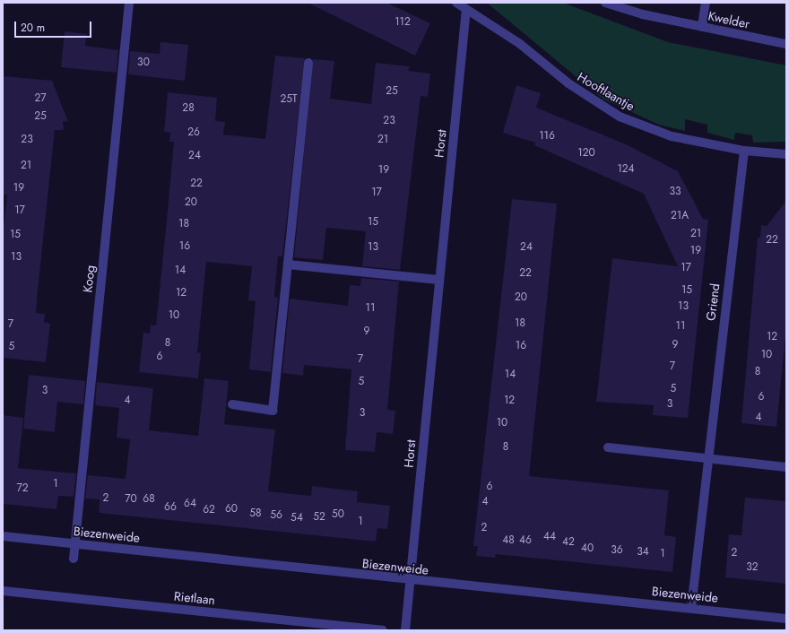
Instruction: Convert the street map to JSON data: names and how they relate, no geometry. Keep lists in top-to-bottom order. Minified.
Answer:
{"streets":{"street":["Kwelder","Hooftlaantje","Horst","Koog","Griend","Biezenweide","Rietlaan"]},"crossings":[["Hooftlaantje","Horst"],["Hooftlaantje","Griend"],["Horst","Biezenweide"],["Koog","Biezenweide"],["Griend","Biezenweide"]],"house_numbers":["112","30","25","27","25T","28","25","23","26","116","23","21","120","24","21","124","19","22","19","33","17","20","17","21A","15","18","21","15","22","16","13","24","19","13","17","14","22","15","12","20","13","11","10","18","7","11","9","12","8","9","16","5","10","6","7","7","8","14","5","5","3","6","4","12","3","3","4","10","8","1","6","72","2","70","68","4","64","66","60","62","58","50","56","52","54","1","2","44","48","46","42","40","36","34","2","1","32"],"scale_bar":"20 m"}
